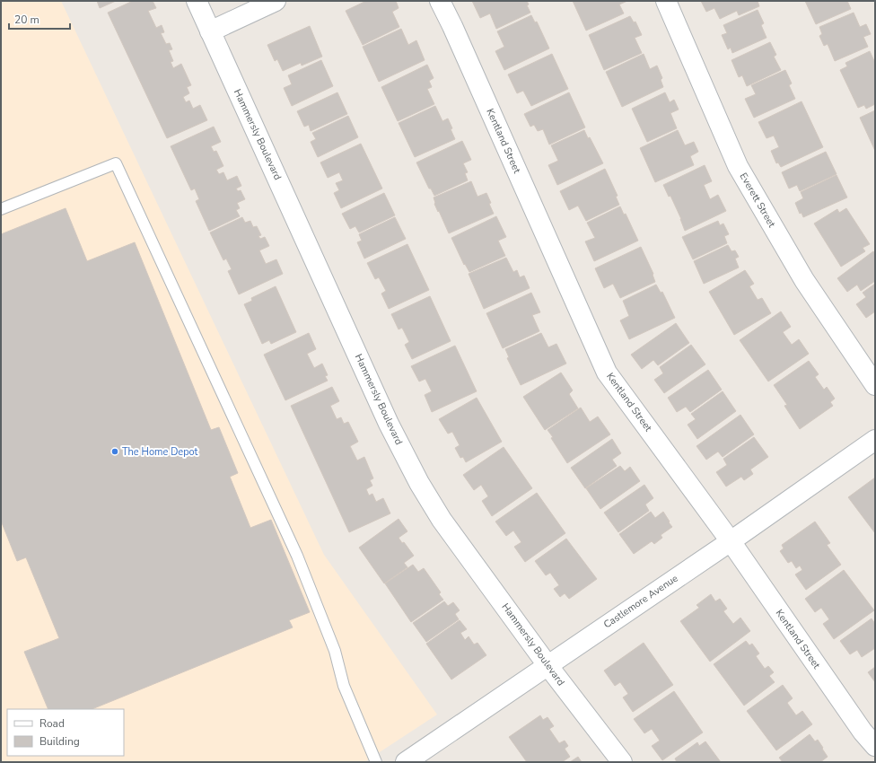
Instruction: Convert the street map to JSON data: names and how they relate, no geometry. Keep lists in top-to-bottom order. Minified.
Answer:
{"streets":{"street":["Hammersly Boulevard","Kentland Street","Everett Street","Castlemore Avenue"]},"crossings":[["Hammersly Boulevard","Castlemore Avenue"],["Kentland Street","Castlemore Avenue"]],"places":["The Home Depot"],"legend":["Road","Building"],"scale_bar":"20 m"}
